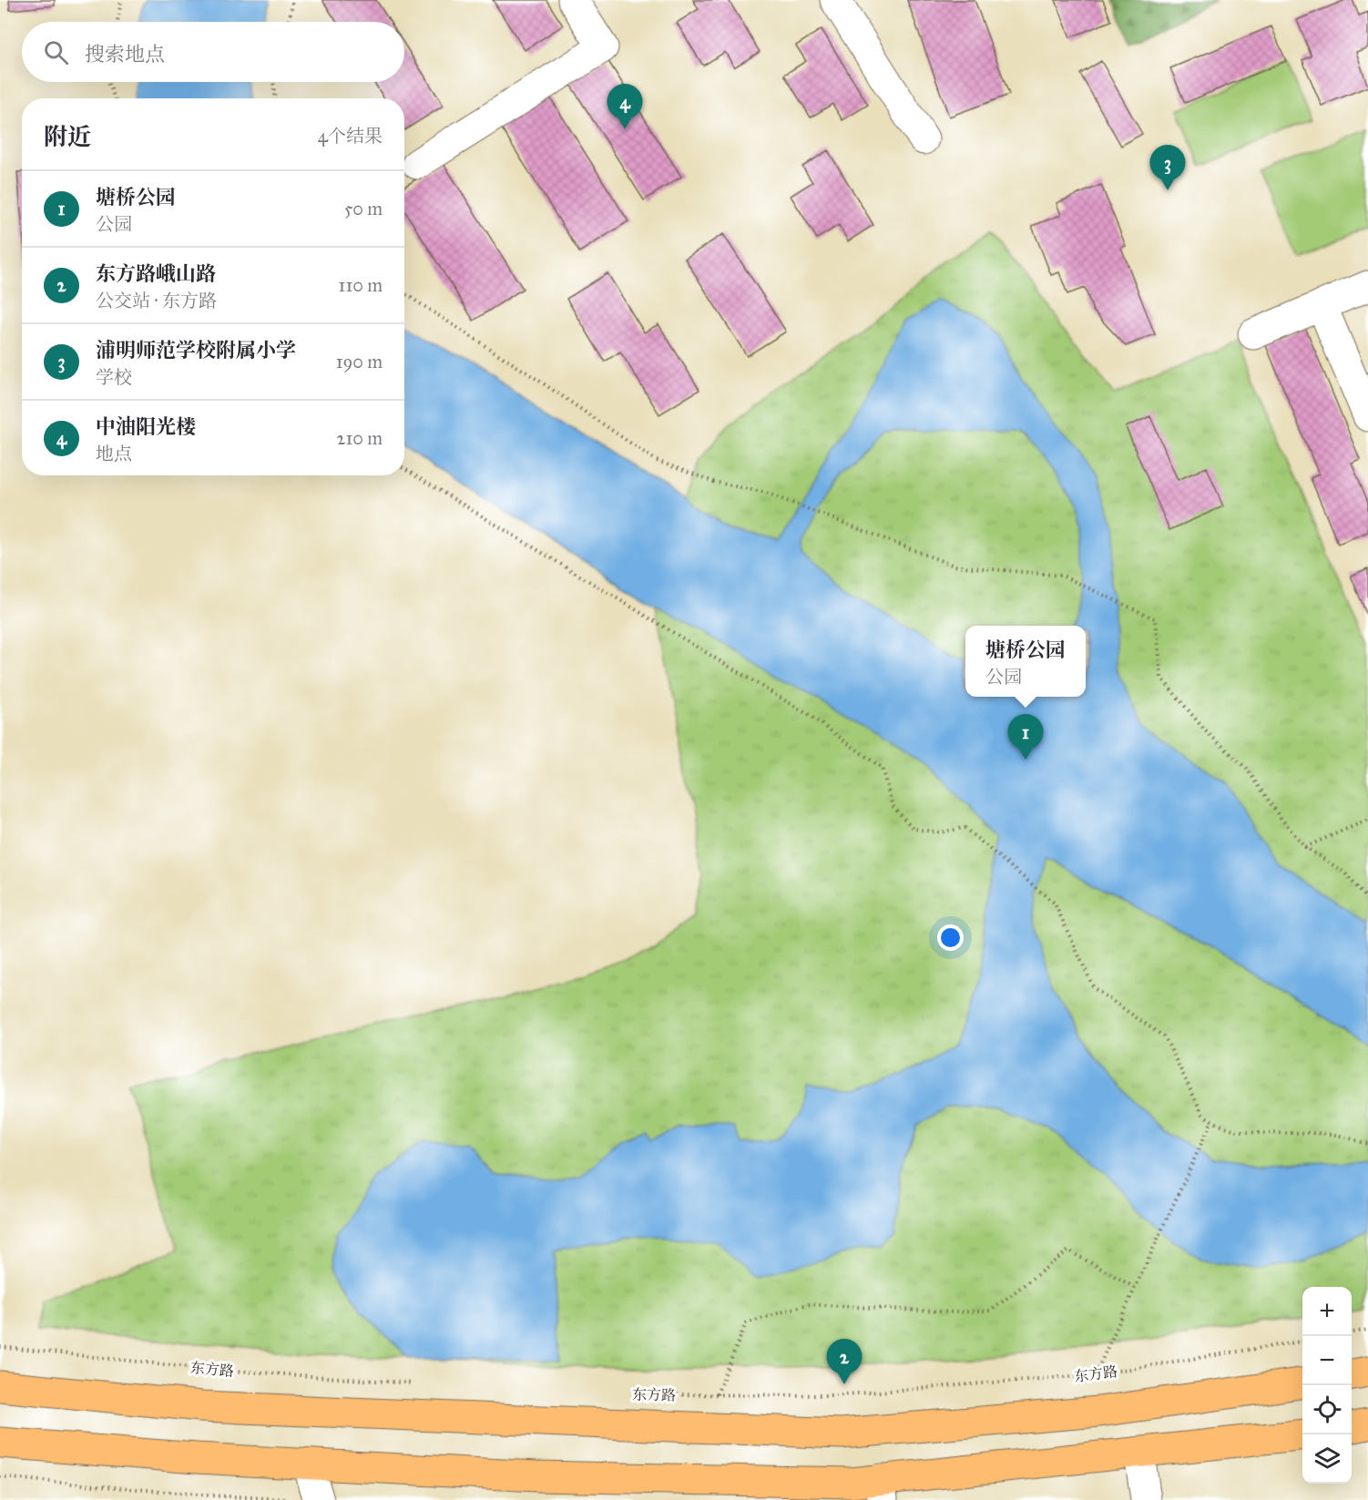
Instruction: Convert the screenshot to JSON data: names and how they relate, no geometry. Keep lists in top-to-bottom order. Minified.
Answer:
{"streets":{"path":["东方路"]},"page":{"search":"搜索地点","pins":["4","3","1","2"],"heading":["附近","4个结果"],"list":[{"mark":"1","name":"塘桥公园","note":"公园","value":"50 m"},{"mark":"2","name":"东方路峨山路","note":"公交站 · 东方路","value":"110 m"},{"mark":"3","name":"浦明师范学校附属小学","note":"学校","value":"190 m"},{"mark":"4","name":"中油阳光楼","note":"地点","value":"210 m"}],"popup":["塘桥公园","公园"],"map_buttons":["+","−"]}}
